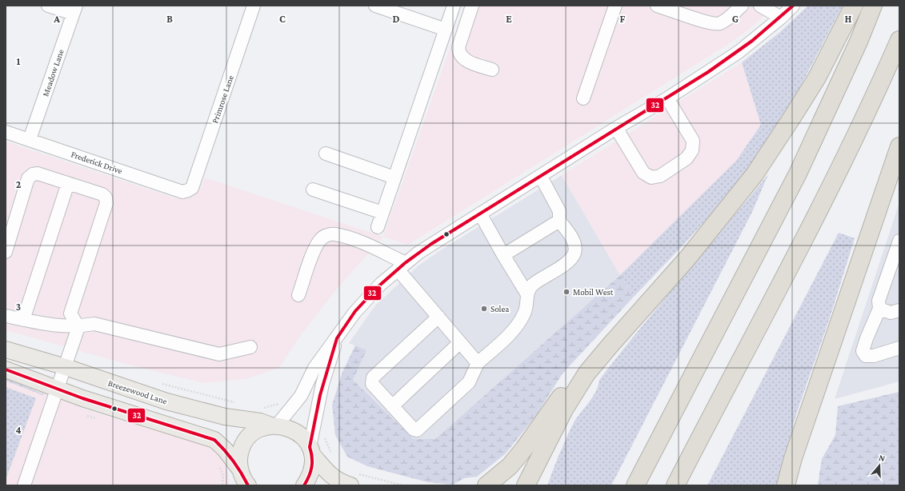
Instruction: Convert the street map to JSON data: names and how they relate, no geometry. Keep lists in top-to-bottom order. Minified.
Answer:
{"streets":{"main road":["Breezewood Lane"],"street":["Meadow Lane","Primrose Lane","Frederick Drive"]},"crossings":[["Meadow Lane","Frederick Drive"],["Primrose Lane","Frederick Drive"]],"places":["Mobil West","Solea"],"lines":["transit line 32"],"north":"top","grid":{"columns":["A","B","C","D","E","F","G","H"],"rows":["1","2","3","4"]}}
